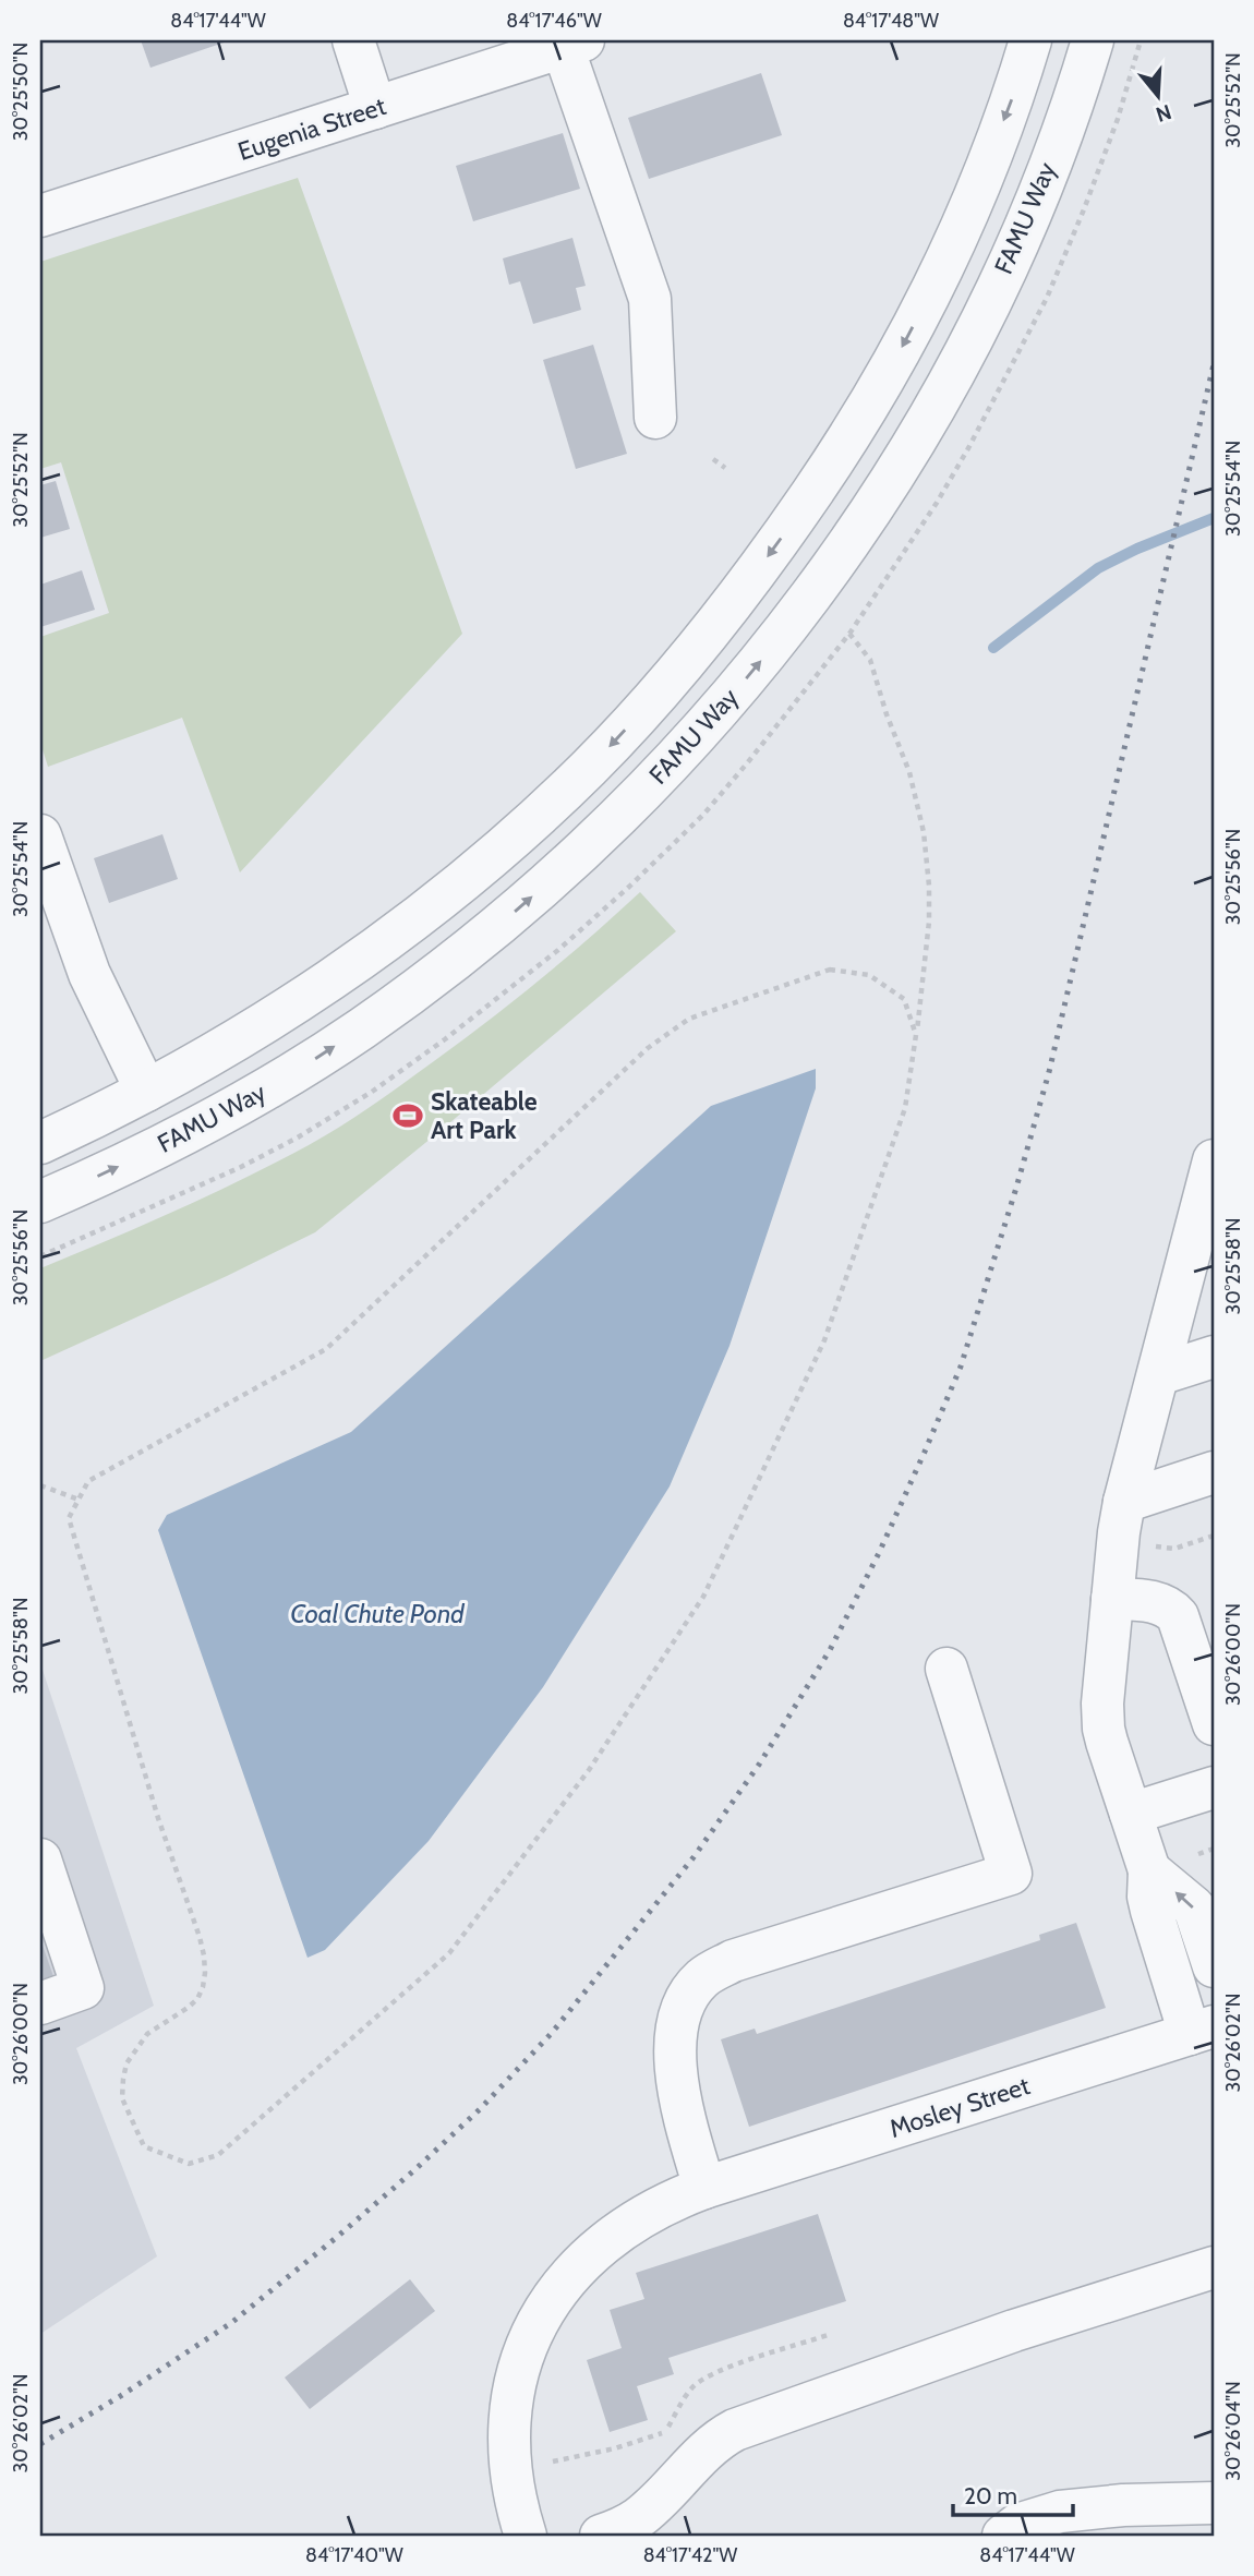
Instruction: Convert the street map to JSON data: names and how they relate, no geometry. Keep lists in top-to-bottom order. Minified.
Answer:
{"streets":{"street":["Eugenia Street","FAMU Way","Mosley Street"]},"water":["Coal Chute Pond"],"places":{"sports":["Skateable Art Park"]},"scale_bar":"20 m","north":"bottom","coordinates":["84°17'44\"W","84°17'46\"W","84°17'48\"W","30°25'50\"N","30°25'52\"N","30°25'54\"N","30°25'56\"N","30°25'58\"N","30°26'00\"N","30°26'02\"N","30°26'04\"N","84°17'40\"W","84°17'42\"W"]}
